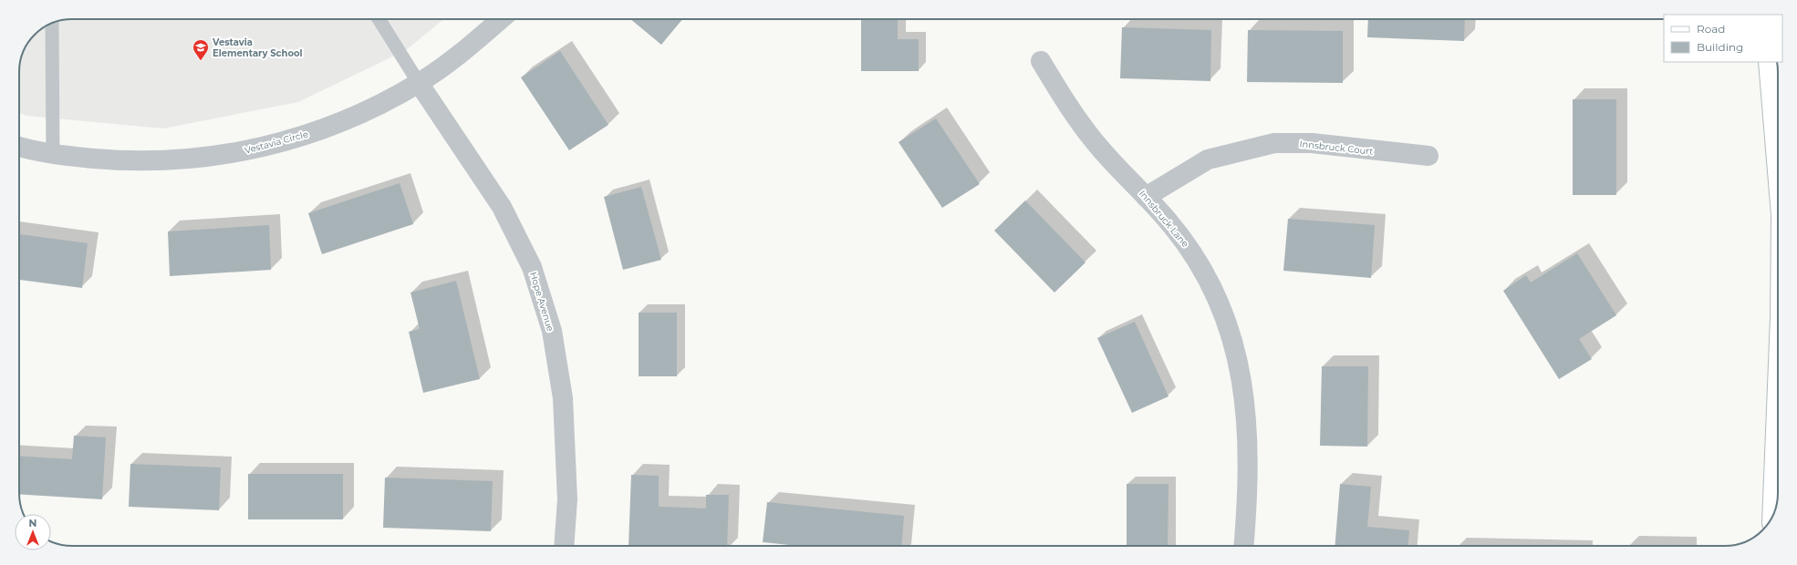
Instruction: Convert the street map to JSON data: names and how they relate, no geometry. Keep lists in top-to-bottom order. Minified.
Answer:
{"streets":{"street":["Vestavia Circle","Innsbruck Court","Innsbruck Lane","Hope Avenue"]},"crossings":[["Vestavia Circle","Hope Avenue"],["Innsbruck Court","Innsbruck Lane"]],"places":{"school or university":["Vestavia Elementary School"]},"legend":["Road","Building"],"north":"top"}
